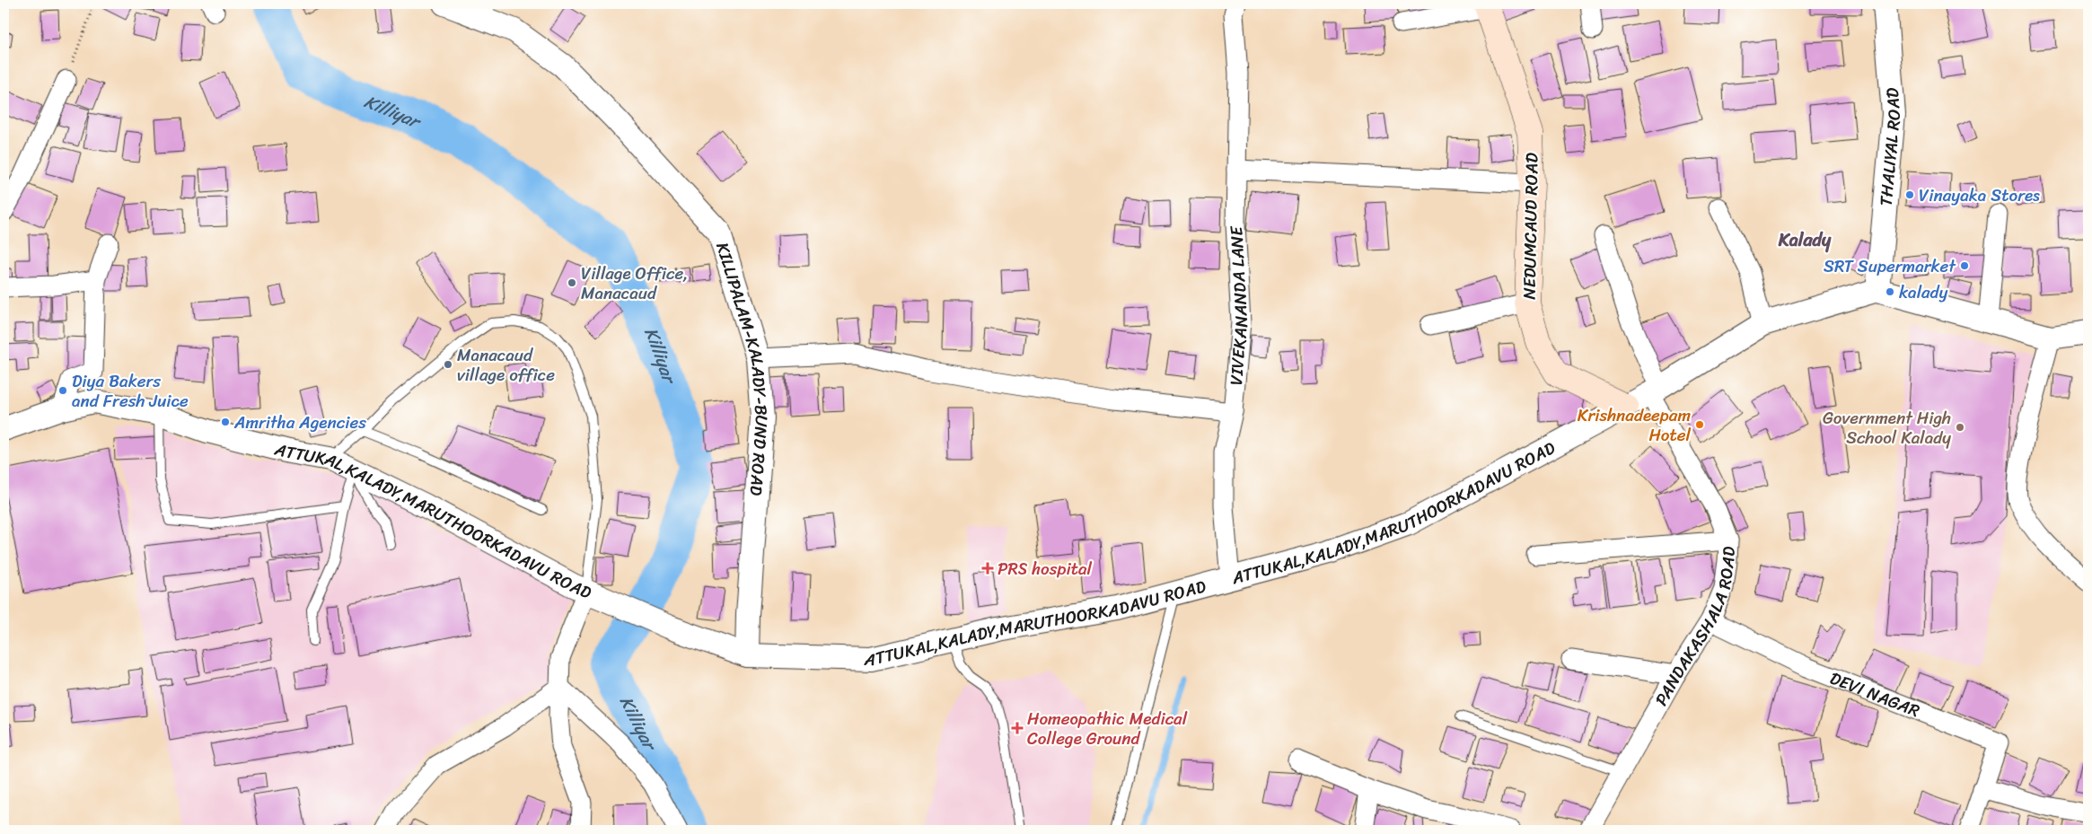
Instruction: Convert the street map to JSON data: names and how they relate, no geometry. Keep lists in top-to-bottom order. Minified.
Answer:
{"streets":{"main road":["NEDUMCAUD ROAD"],"street":["THALIYAL ROAD","VIVEKANANDA LANE","KILLIPALAM-KALADY-BUND ROAD","ATTUKAL,KALADY,MARUTHOORKADAVU ROAD","PANDAKASHALA ROAD","DEVI NAGAR"]},"crossings":[["THALIYAL ROAD","ATTUKAL,KALADY,MARUTHOORKADAVU ROAD"],["NEDUMCAUD ROAD","ATTUKAL,KALADY,MARUTHOORKADAVU ROAD"],["VIVEKANANDA LANE","ATTUKAL,KALADY,MARUTHOORKADAVU ROAD"],["KILLIPALAM-KALADY-BUND ROAD","ATTUKAL,KALADY,MARUTHOORKADAVU ROAD"],["ATTUKAL,KALADY,MARUTHOORKADAVU ROAD","PANDAKASHALA ROAD"],["PANDAKASHALA ROAD","DEVI NAGAR"]],"districts":["Kalady"],"water":["Killiyar"],"places":{"other":["Vinayaka Stores","SRT Supermarket","Village Office, Manacaud","kalady","Manacaud village office","Diya Bakers and Fresh Juice","Amritha Agencies","Krishnadeepam Hotel","Government High School Kalady"],"health":["PRS hospital","Homeopathic Medical College Ground"]}}
